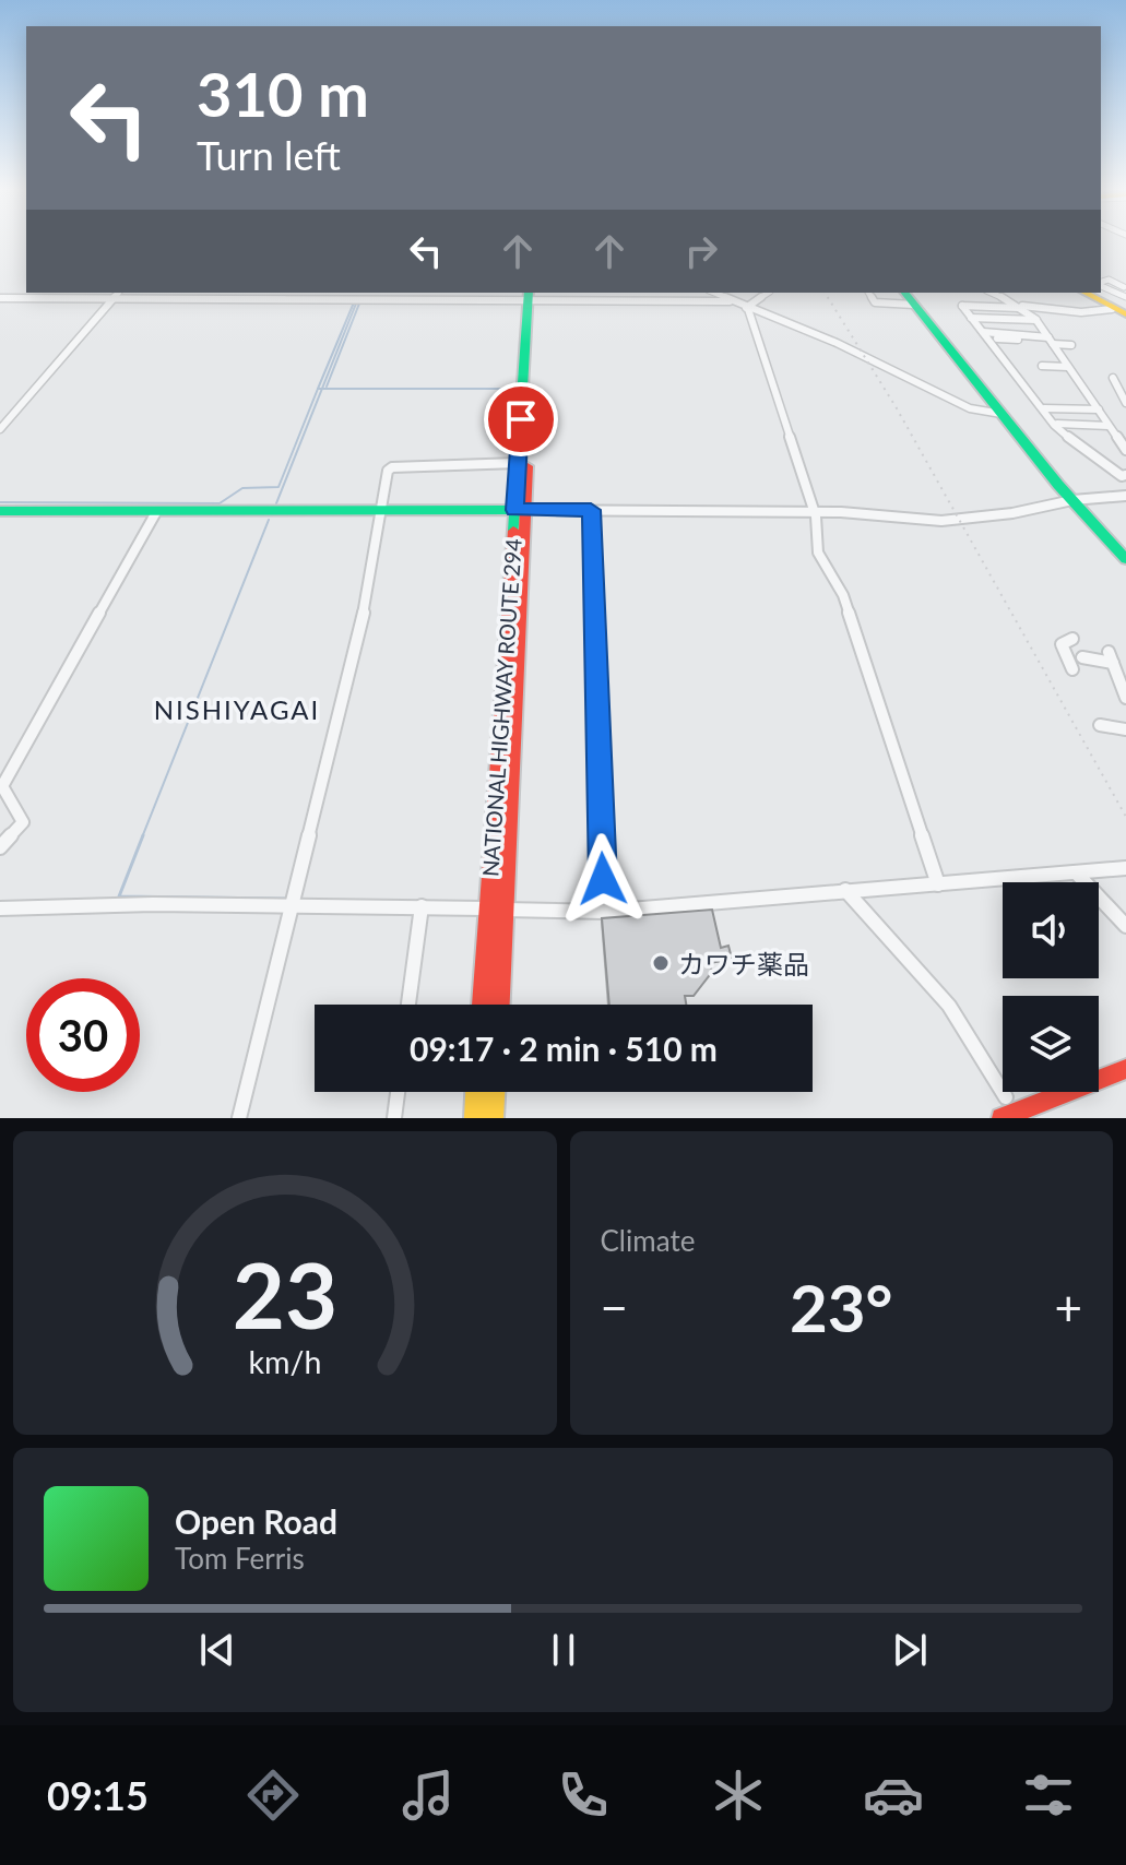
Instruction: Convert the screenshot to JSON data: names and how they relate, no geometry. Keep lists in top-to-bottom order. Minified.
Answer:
{"streets":{"main road":["NATIONAL HIGHWAY ROUTE 294"]},"districts":["NISHIYAGAI"],"places":["カワチ薬品"],"page":{"turn":["310 m","Turn left"],"limit":"30","trip":"09:17 · 2 min · 510 m","tile":"Climate","heat":["−","23°","+"],"song":["Open Road","Tom Ferris"],"tabs":"09:15","gauge":["23","km/h"]}}
